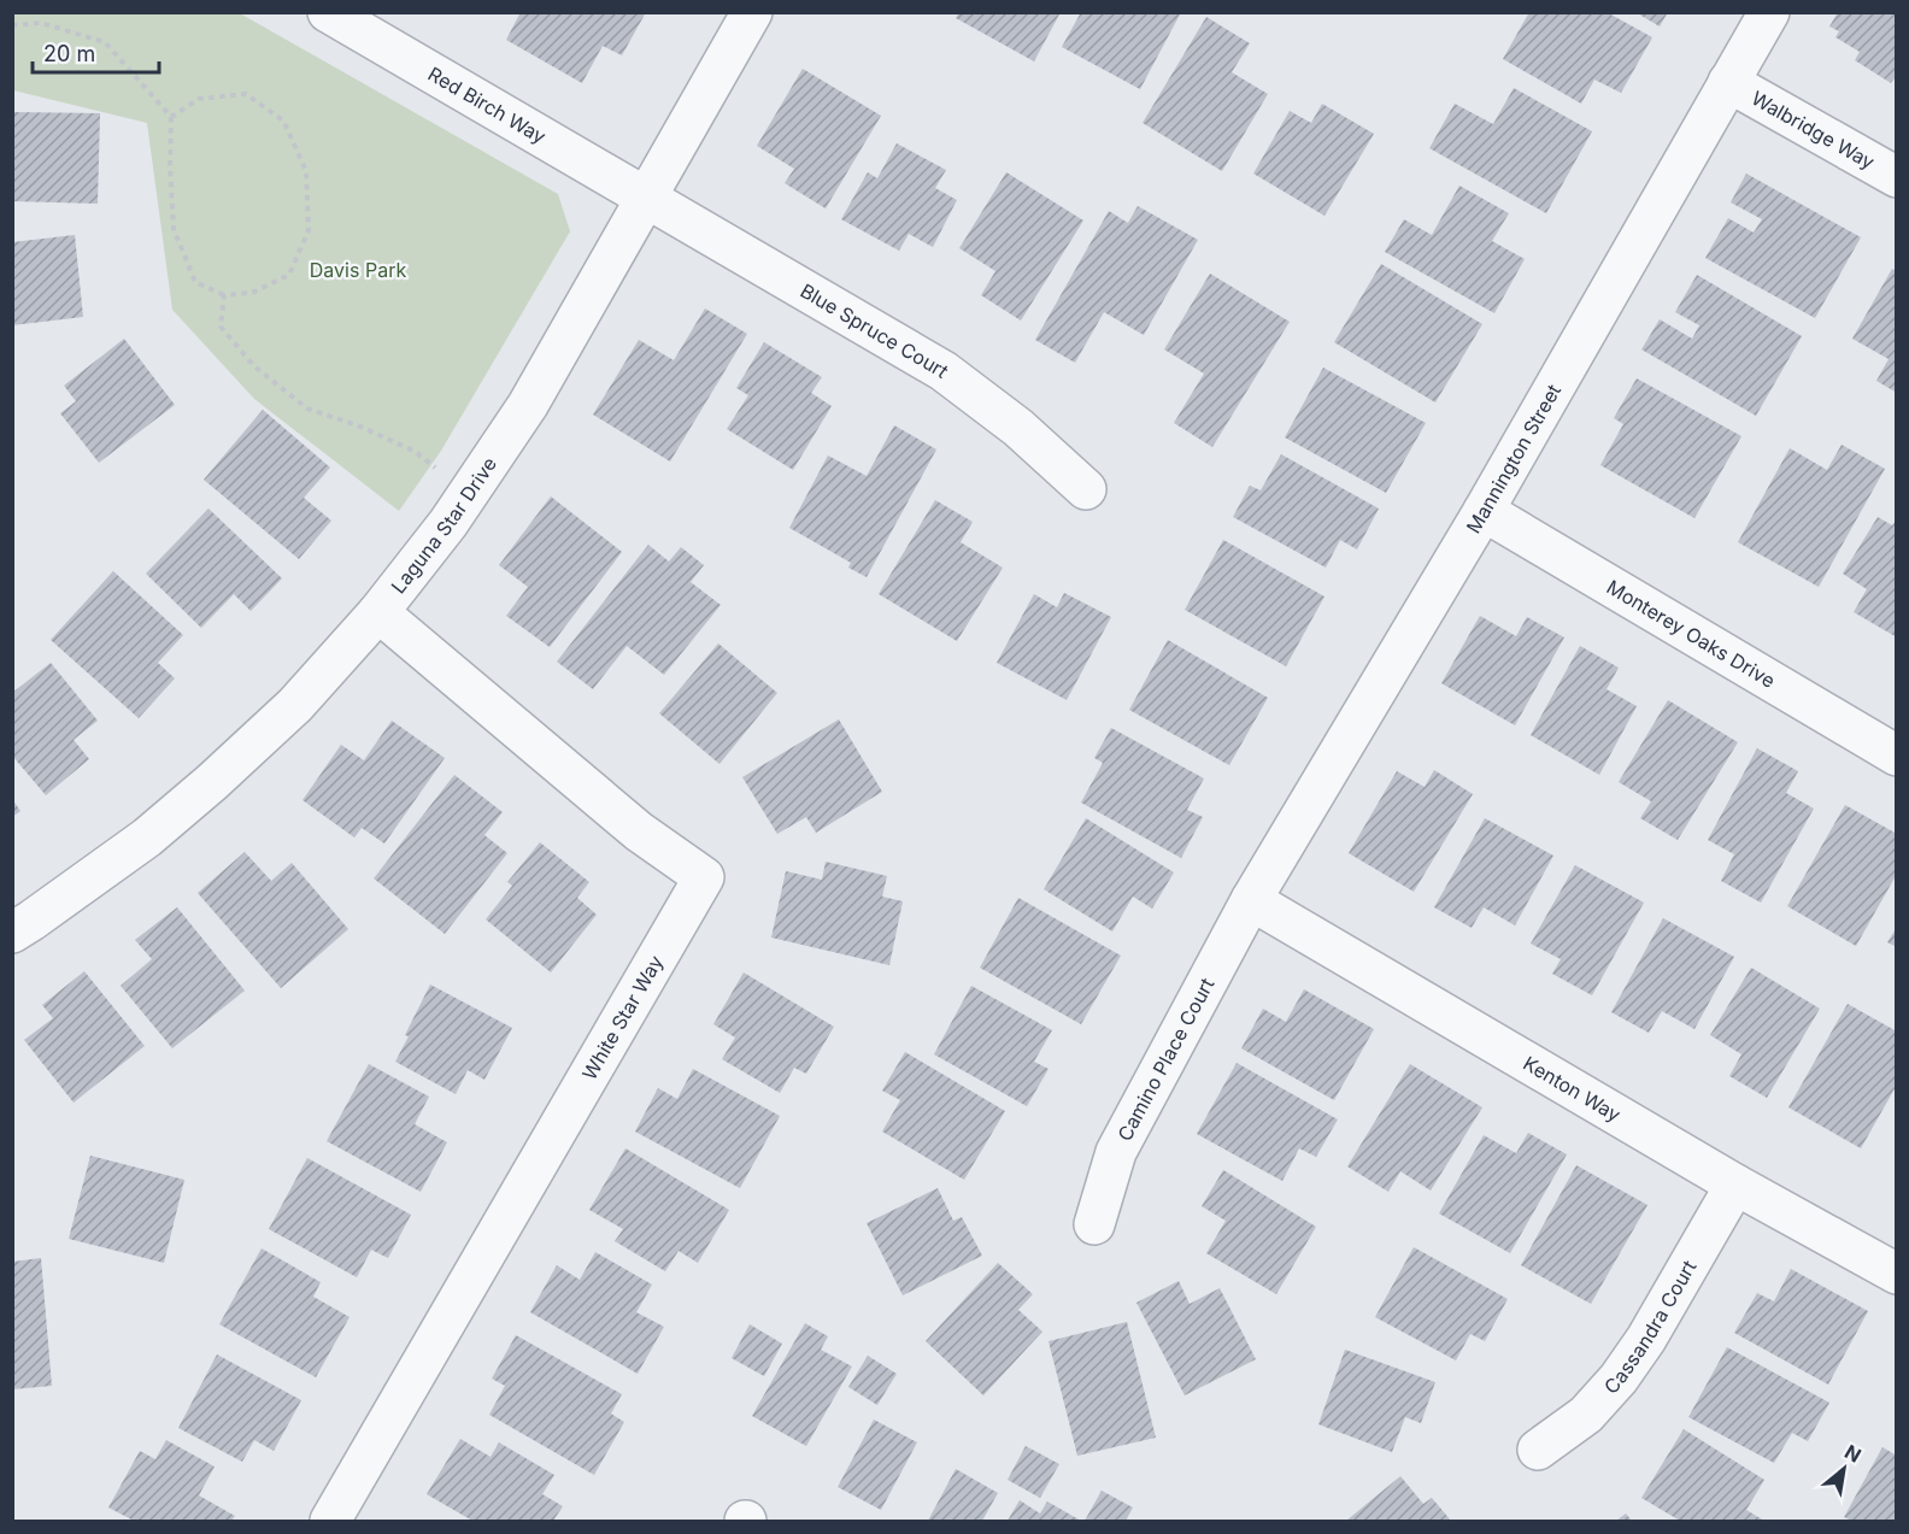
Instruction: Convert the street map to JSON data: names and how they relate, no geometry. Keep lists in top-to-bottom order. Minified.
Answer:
{"streets":{"street":["Red Birch Way","Walbridge Way","Blue Spruce Court","Mannington Street","Laguna Star Drive","Monterey Oaks Drive","White Star Way","Camino Place Court","Kenton Way","Cassandra Court"]},"crossings":[["Red Birch Way","Blue Spruce Court"],["Red Birch Way","Laguna Star Drive"],["Walbridge Way","Mannington Street"],["Blue Spruce Court","Laguna Star Drive"],["Mannington Street","Monterey Oaks Drive"],["Mannington Street","Camino Place Court"],["Mannington Street","Kenton Way"],["Laguna Star Drive","White Star Way"],["Camino Place Court","Kenton Way"],["Kenton Way","Cassandra Court"]],"parks":["Davis Park"],"scale_bar":"20 m","north":"top right"}
